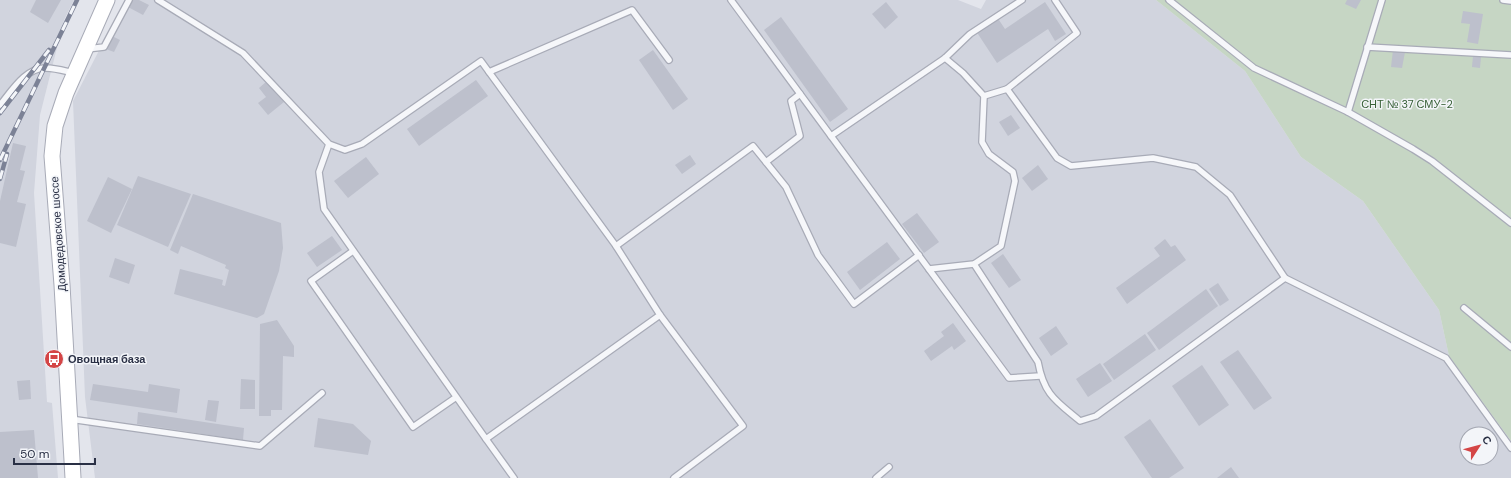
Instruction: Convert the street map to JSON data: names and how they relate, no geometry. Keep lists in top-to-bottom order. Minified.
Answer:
{"streets":{"main road":["Домодедовское шоссе"]},"parks":["СНТ № 37 СМУ-2"],"places":{"bus stop":["Овощная база"]},"scale_bar":"50 m","north":"top right"}
